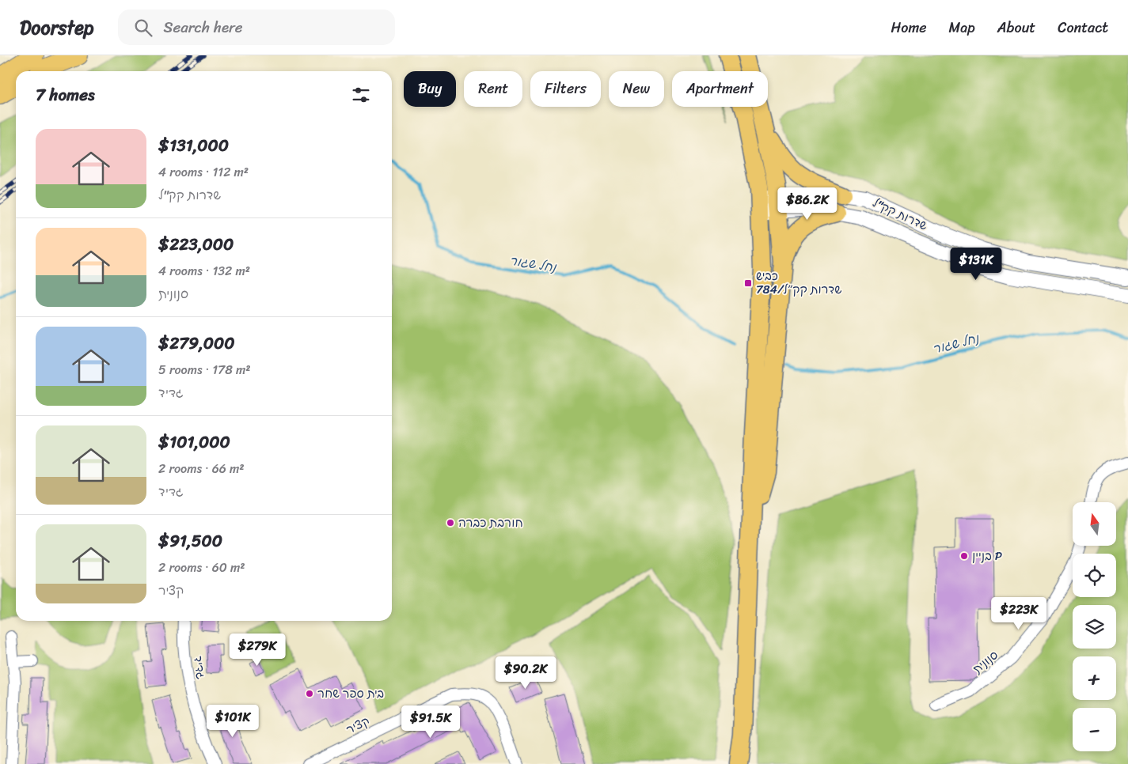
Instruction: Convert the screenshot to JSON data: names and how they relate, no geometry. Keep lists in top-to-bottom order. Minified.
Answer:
{"streets":{"street":["שדרות קק\"ל","סנונית","גדיד","קציר"]},"water":["נחל שגור"],"places":{"transit":["כביש 784/שדרות קק״ל"],"other":["חורבת כברה","בניין P","בית ספר שחר"]},"north":"top","page":{"header":"Doorstep","search":"Search here","nav":["Home","Map","About","Contact"],"chip":["Buy","Rent","Filters","New","Apartment"],"heading":"7 homes","list":[{"name":"$131,000","note":"4 rooms · 112 m² · שדרות קק\"ל"},{"name":"$223,000","note":"4 rooms · 132 m² · סנונית"},{"name":"$279,000","note":"5 rooms · 178 m² · גדיד"},{"name":"$101,000","note":"2 rooms · 66 m² · גדיד"},{"name":"$91,500","note":"2 rooms · 60 m² · קציר"}],"price":["$86.2K","$131K","$223K","$279K","$90.2K","$101K","$91.5K"],"map_buttons":["+","−"]}}
